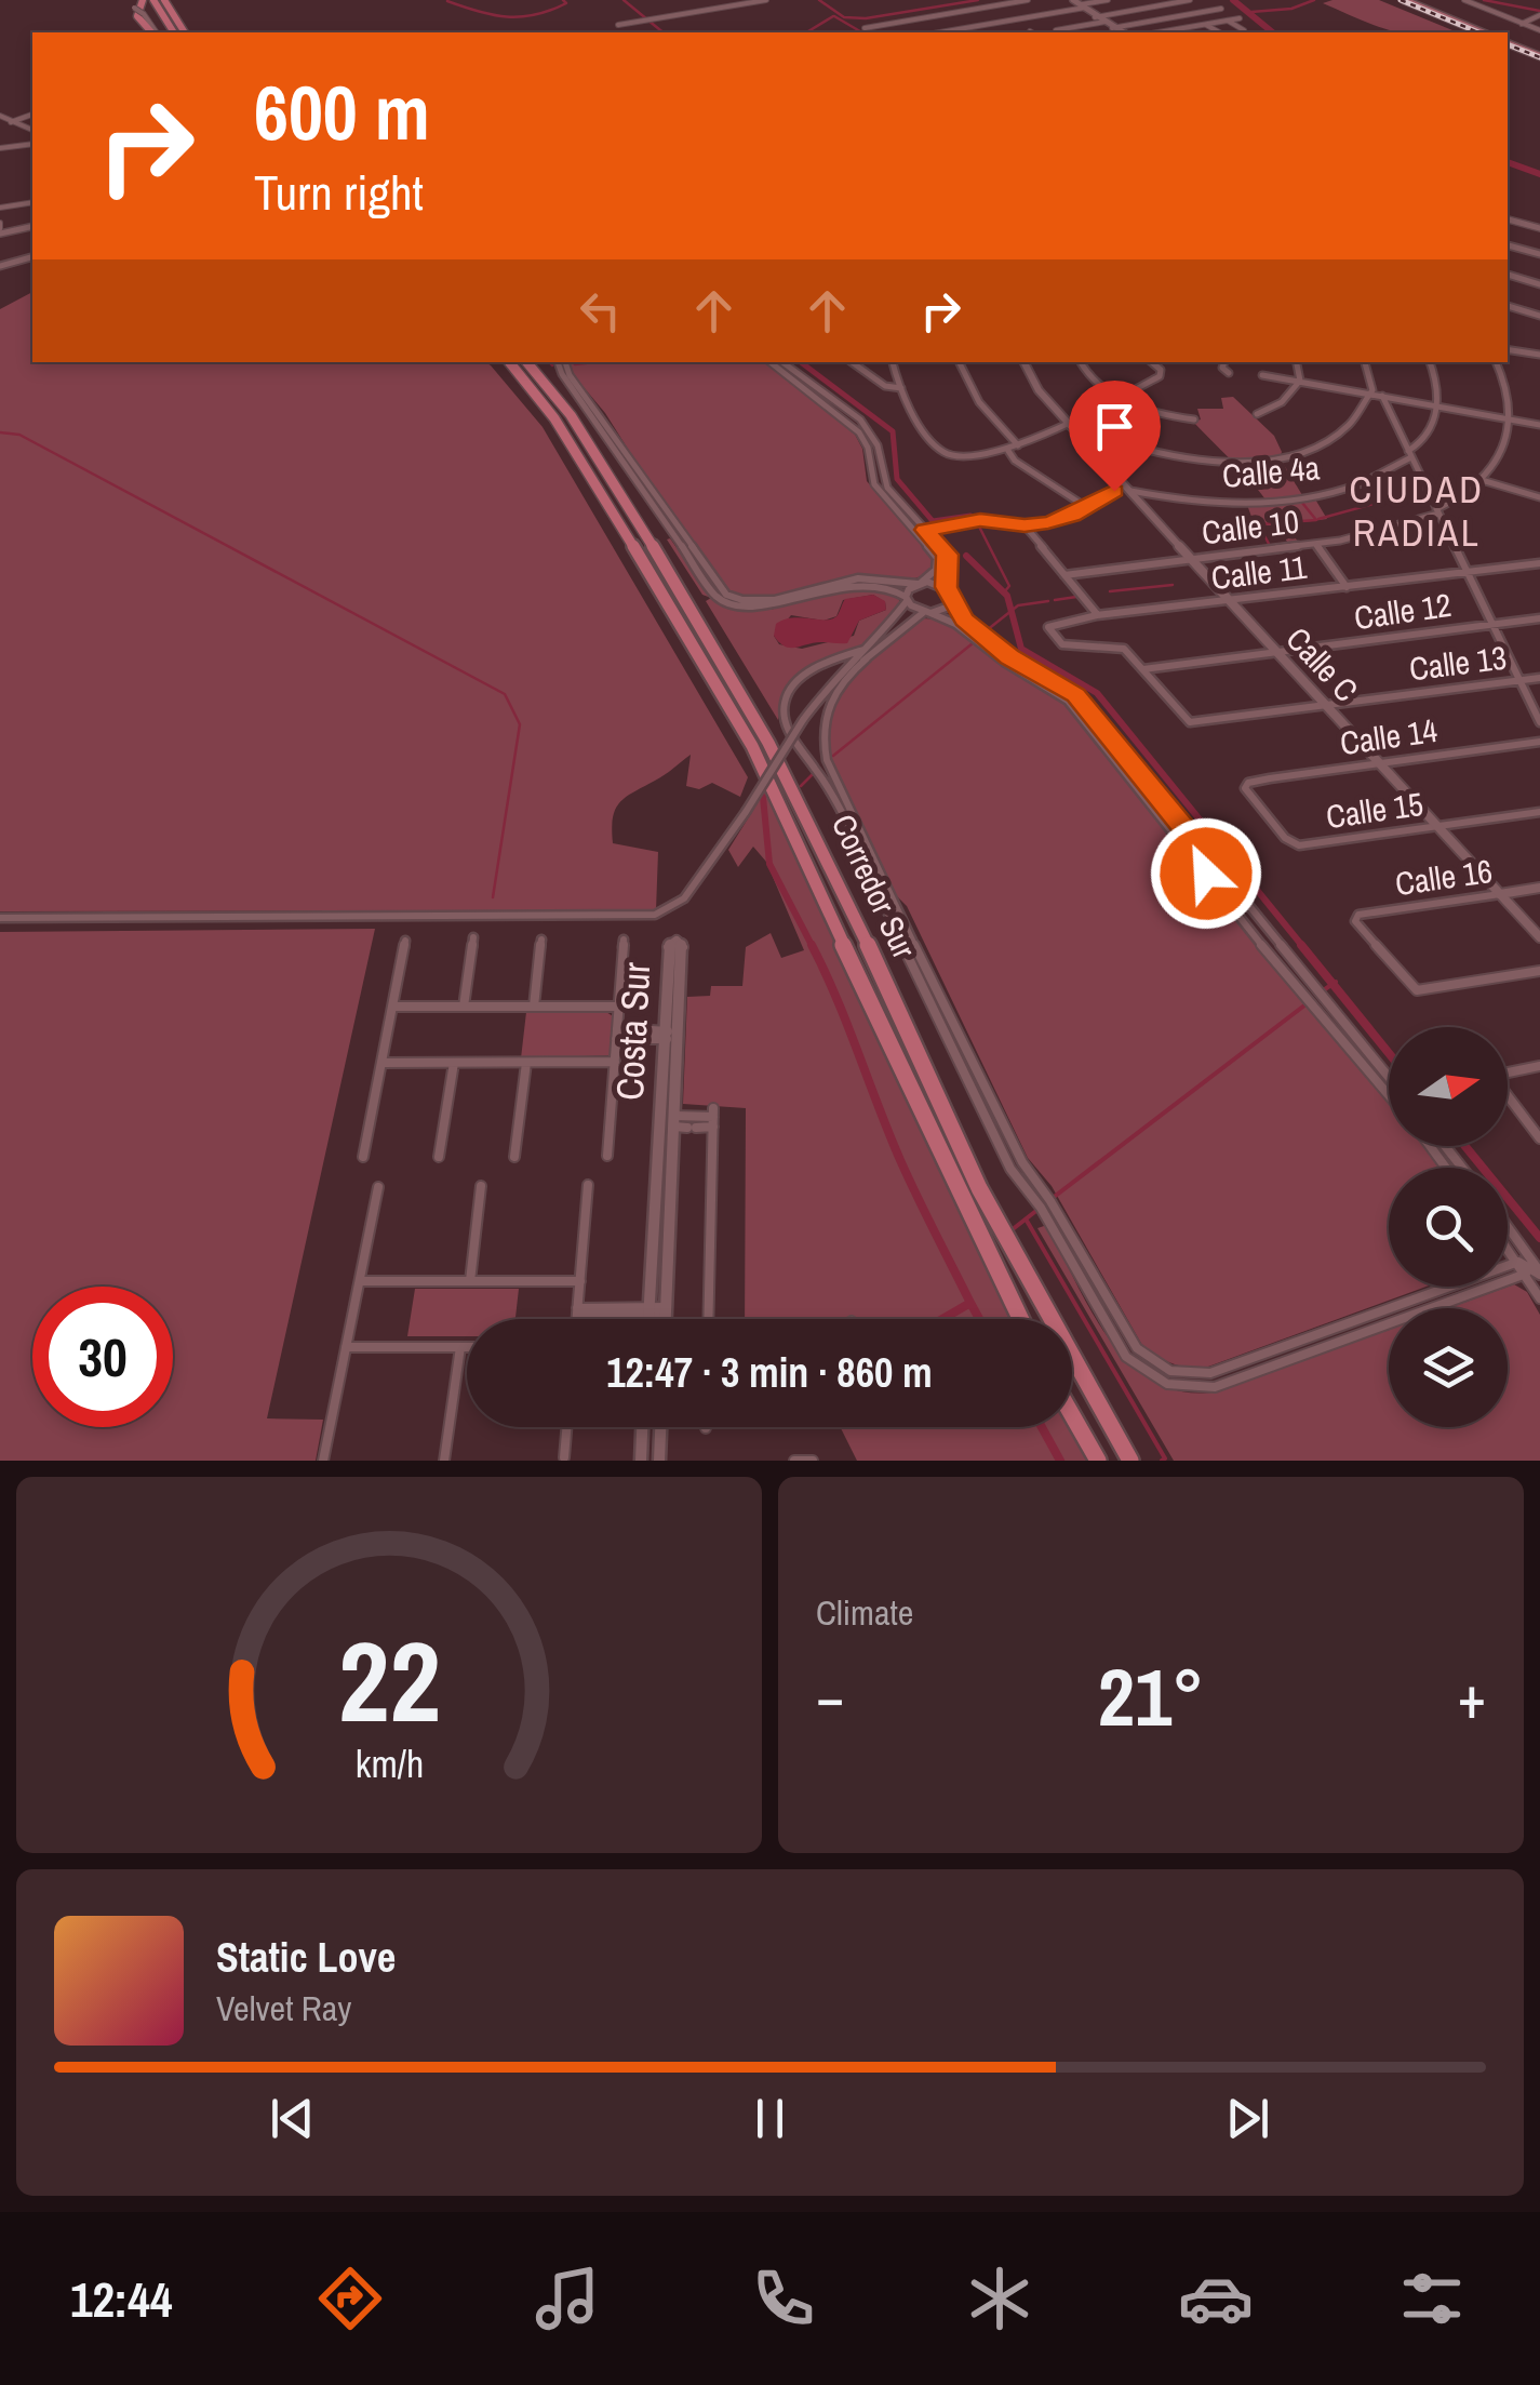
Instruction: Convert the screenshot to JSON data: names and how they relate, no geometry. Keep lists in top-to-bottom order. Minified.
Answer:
{"streets":{"highway":["Corredor Sur"],"street":["Calle 4a","Calle 10","Calle 11","Calle 12","Calle 13","Calle C","Calle 14","Calle 15","Calle 16","Costa Sur"]},"crossings":[["Calle 4a","Calle C"],["Calle 10","Calle C"],["Calle 11","Calle 12"],["Calle 11","Calle 13"],["Calle 11","Calle C"],["Calle 12","Calle 13"],["Calle 12","Calle C"],["Calle 13","Calle C"],["Calle C","Calle 14"],["Calle C","Calle 15"],["Calle C","Calle 16"],["Calle 14","Calle 15"]],"districts":["CIUDAD RADIAL"],"north":"right","page":{"turn":["600 m","Turn right"],"limit":"30","trip":"12:47 · 3 min · 860 m","tile":"Climate","heat":["−","21°","+"],"song":["Static Love","Velvet Ray"],"tabs":"12:44","gauge":["22","km/h"]}}
